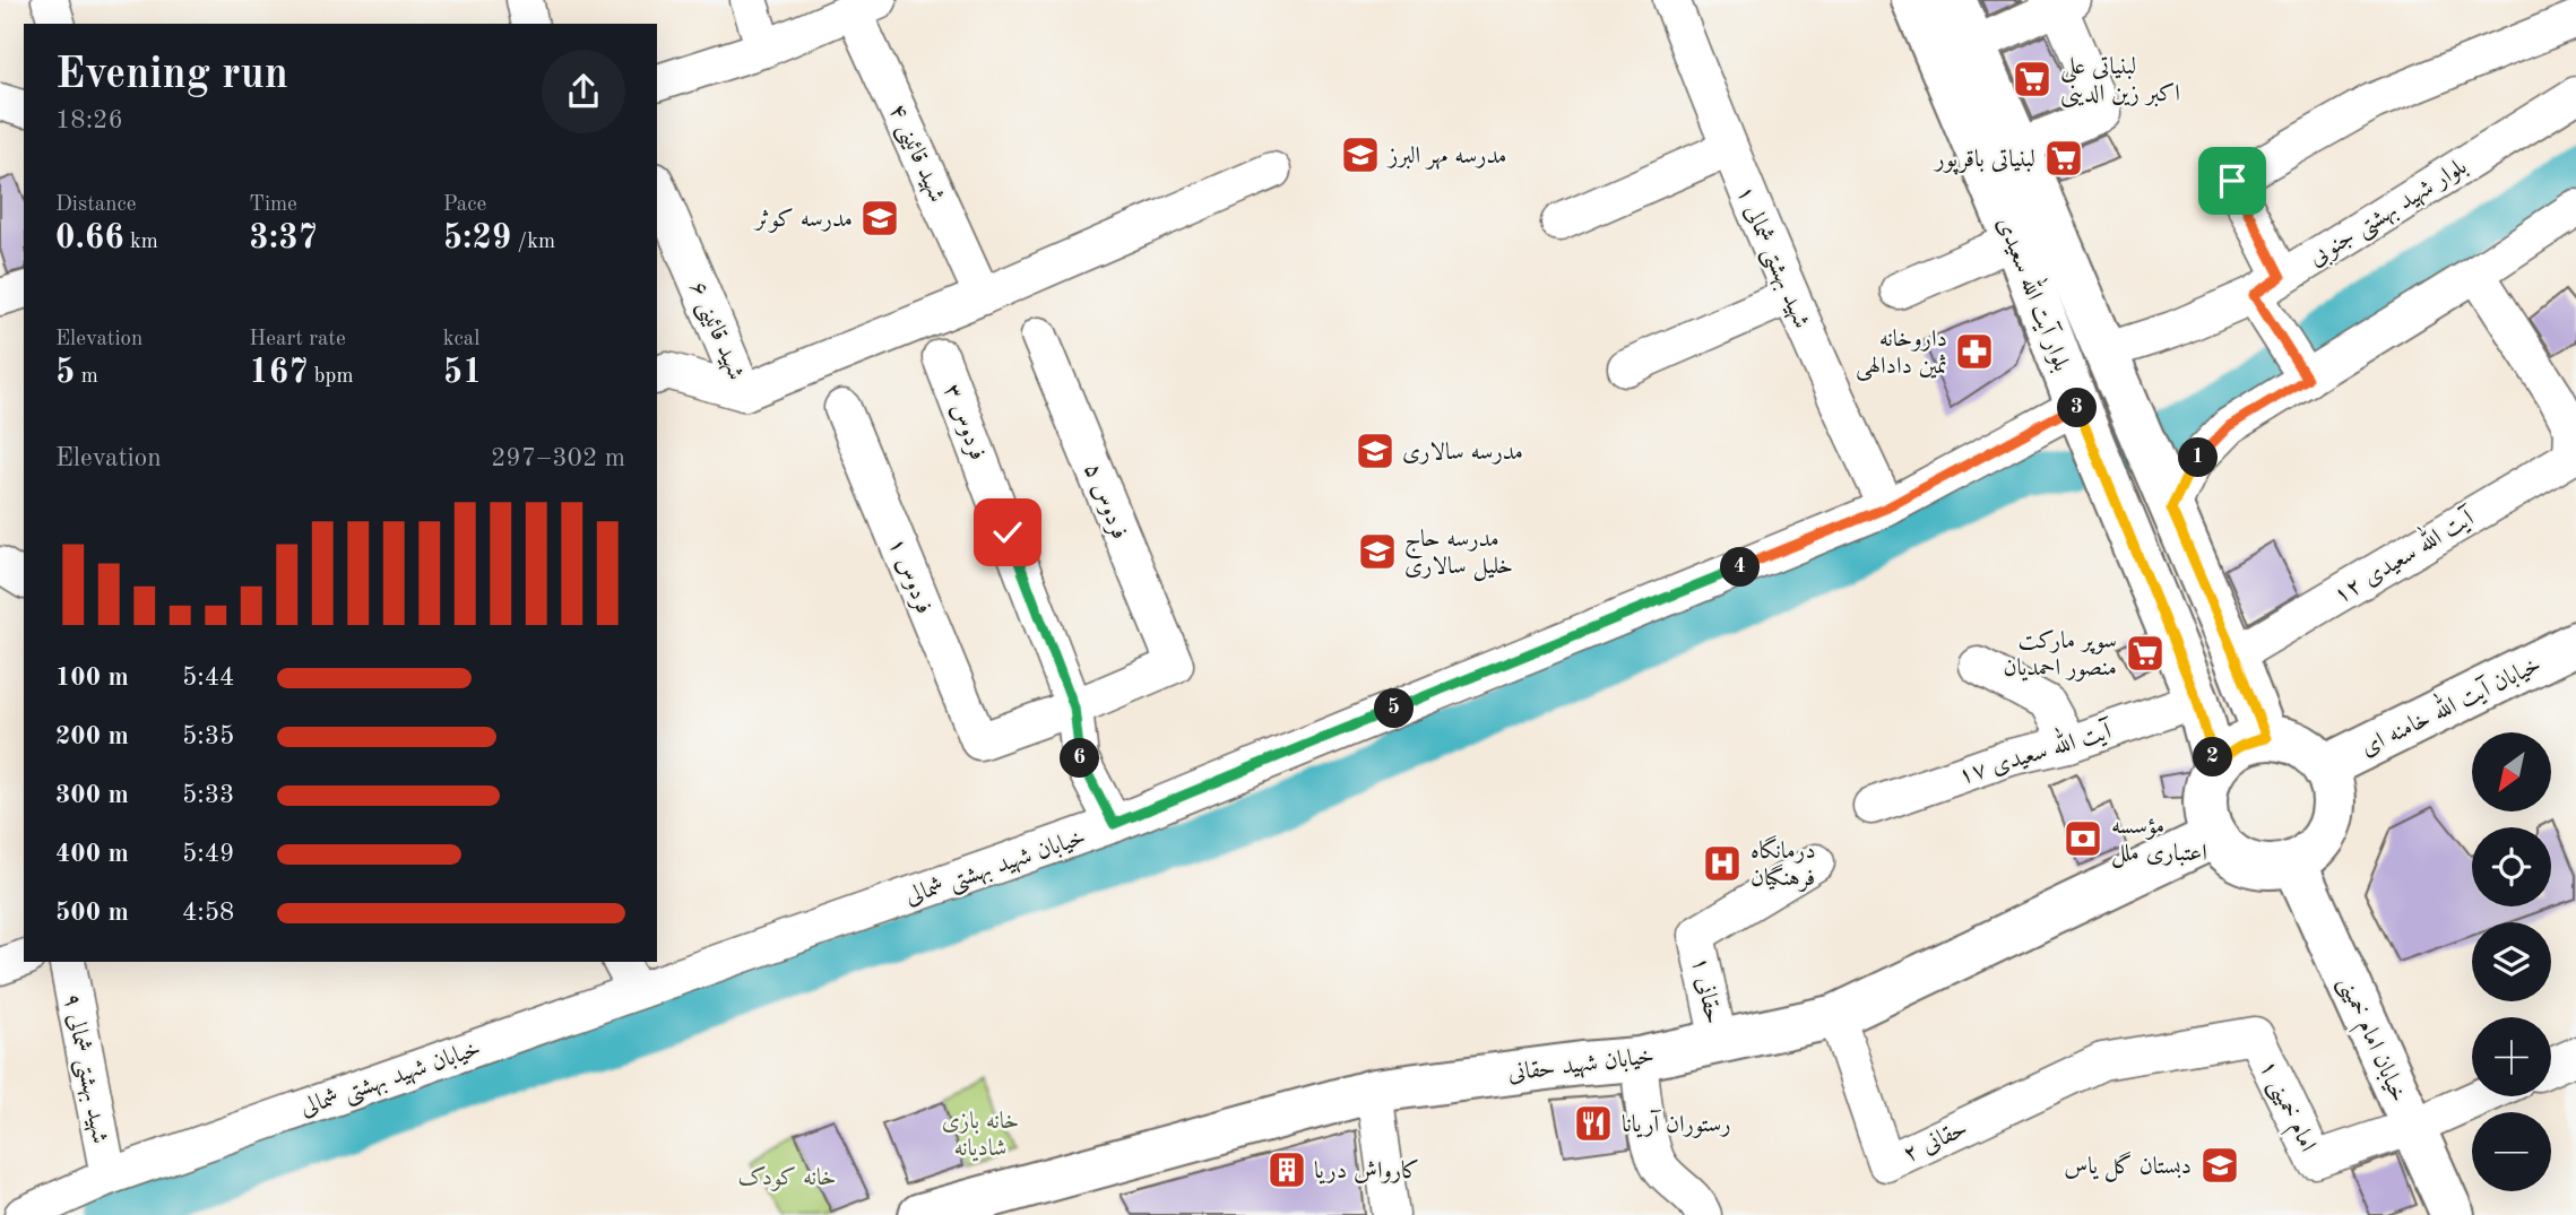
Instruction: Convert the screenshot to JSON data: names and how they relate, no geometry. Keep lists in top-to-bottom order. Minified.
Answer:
{"streets":{"main road":["بلوار آیت الله سعیدی","خیابان آیت الله خامنه ای","خیابان امام خمینی","خیابان شهید حقانی"],"street":["شهید قائینی ۴","بلوار شهید بهشتی جنوبی","شهید بهشتی شمالی ۱","شهید قائینی ۶","فردوس ۳","فردوس ۵","آیت الله سعیدی ۱۲","فردوس ۱","آیت الله سعیدی ۱۷","خیابان شهید بهشتی شمالی","حقانی ۱","شهید بهشتی شمالی ۹","امام خمینی ۱","حقانی ۲"]},"crossings":[["بلوار شهید بهشتی جنوبی","بلوار آیت الله سعیدی"],["شهید بهشتی شمالی ۱","خیابان شهید بهشتی شمالی"],["بلوار آیت الله سعیدی","آیت الله سعیدی ۱۲"],["بلوار آیت الله سعیدی","خیابان آیت الله خامنه ای"],["بلوار آیت الله سعیدی","آیت الله سعیدی ۱۷"],["بلوار آیت الله سعیدی","خیابان شهید بهشتی شمالی"],["بلوار آیت الله سعیدی","خیابان امام خمینی"],["بلوار آیت الله سعیدی","خیابان شهید حقانی"],["فردوس ۳","فردوس ۵"],["فردوس ۳","فردوس ۱"],["فردوس ۳","خیابان شهید بهشتی شمالی"],["فردوس ۵","فردوس ۱"],["خیابان آیت الله خامنه ای","خیابان امام خمینی"],["خیابان آیت الله خامنه ای","خیابان شهید حقانی"],["خیابان شهید بهشتی شمالی","شهید بهشتی شمالی ۹"],["حقانی ۱","خیابان شهید حقانی"],["خیابان امام خمینی","خیابان شهید حقانی"],["خیابان امام خمینی","امام خمینی ۱"],["خیابان شهید حقانی","حقانی ۲"],["امام خمینی ۱","حقانی ۲"]],"parks":["خانه بازی شادیانه","خانه کودک"],"places":{"supermarket":["لبنیاتی علی اکبر زین الدینی","لبنیاتی باقرپور","سوپر مارکت منصور احمدیان"],"school or university":["مدرسه مهر البرز","مدرسه کوثر","مدرسه سالاری","مدرسه حاج خلیل سالاری","دبستان گل یاس"],"pharmacy":["داروخانه ثمین دادالهی"],"bank":["مؤسسه اعتباری ملل"],"hospital":["درمانگاه فرهنگیان"],"restaurant":["رستوران آریانا"],"building":["کارواش دریا"]},"north":"bottom left","page":{"heading":["Evening run","18:26"],"stats":[["Distance","0.66 km"],["Time","3:37"],["Pace","5:29 /km"],["Elevation","5 m"],["Heart rate","167 bpm"],["kcal","51"]],"pins":["3","1","4","5","2","6"],"chart":["Elevation","297–302 m"],"list":[{"name":"100 m","note":"5:44"},{"name":"200 m","note":"5:35"},{"name":"300 m","note":"5:33"},{"name":"400 m","note":"5:49"},{"name":"500 m","note":"4:58"}],"map_buttons":["+","−"]}}
